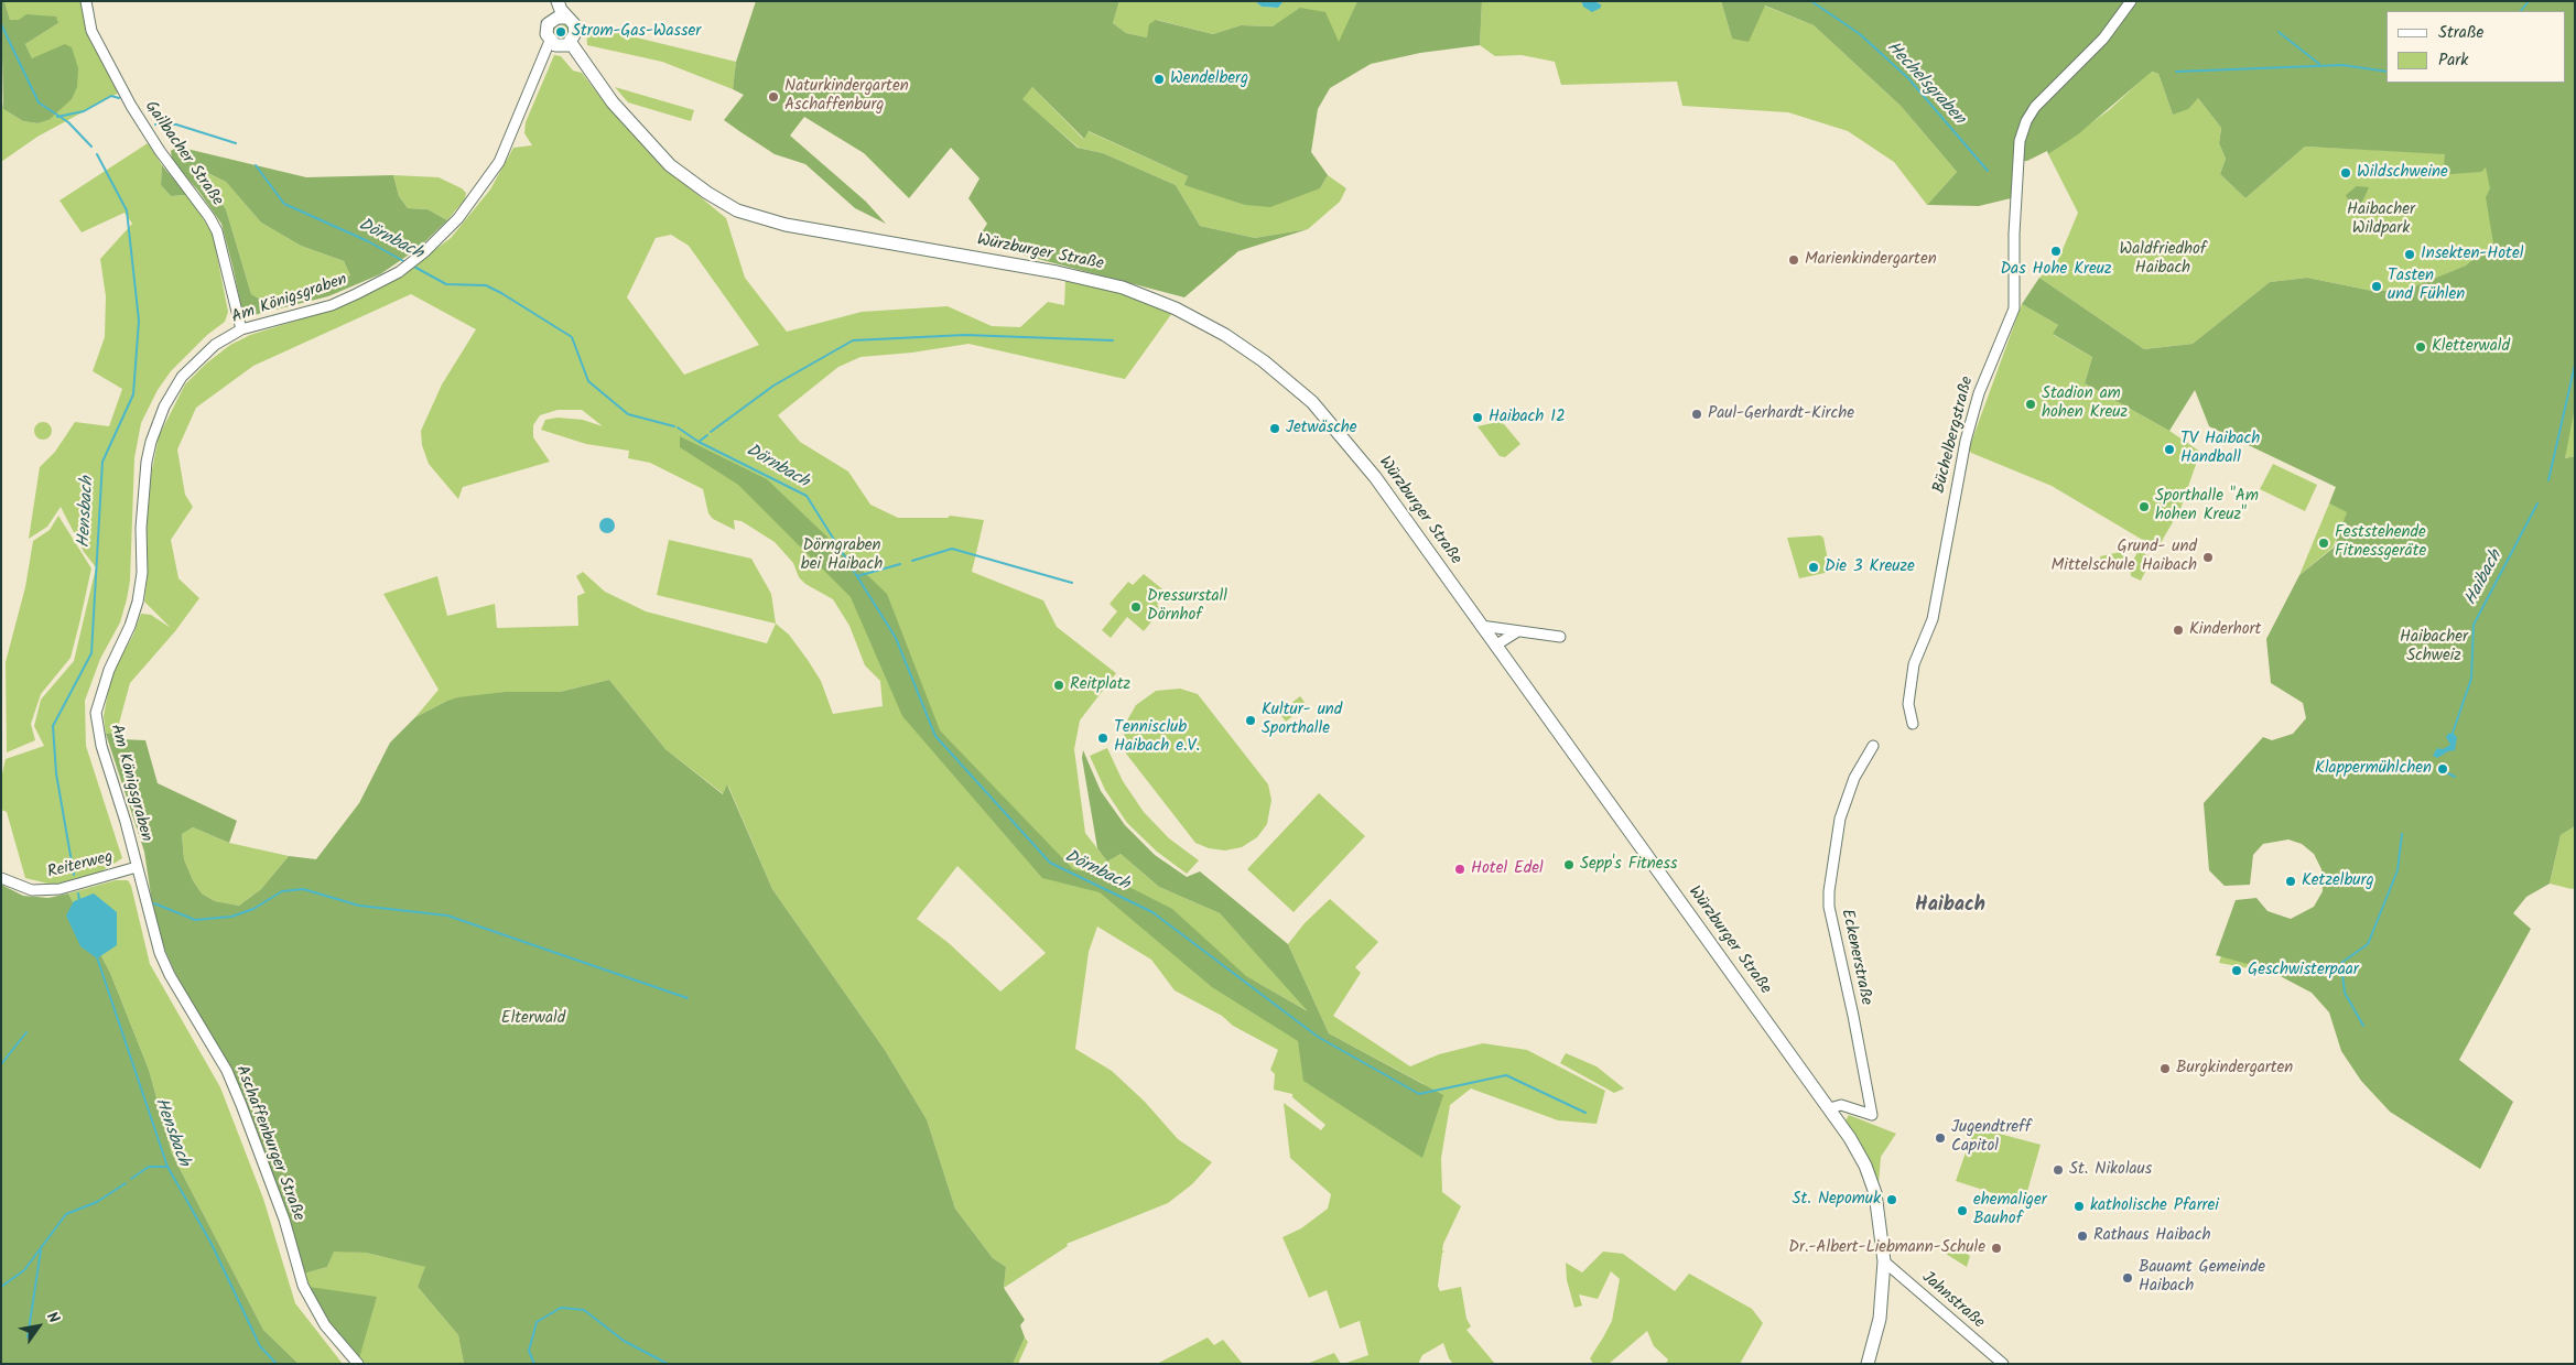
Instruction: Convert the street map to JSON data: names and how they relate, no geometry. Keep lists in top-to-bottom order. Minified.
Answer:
{"streets":{"main road":["Würzburger Straße"],"street":["Gailbacher Straße","Am Königsgraben","Büchelbergstraße","Reiterweg","Eckenerstraße","Aschaffenburger Straße","Jahnstraße"]},"crossings":[["Gailbacher Straße","Am Königsgraben"],["Würzburger Straße","Am Königsgraben"],["Würzburger Straße","Eckenerstraße"],["Würzburger Straße","Jahnstraße"],["Am Königsgraben","Reiterweg"],["Am Königsgraben","Aschaffenburger Straße"],["Reiterweg","Aschaffenburger Straße"]],"districts":["Haibach"],"water":["Hechelsgraben","Dörnbach","Hensbach","Haibach"],"parks":["Haibacher Wildpark","Waldfriedhof Haibach","Dörngraben bei Haibach","Haibacher Schweiz","Elterwald"],"places":["Strom-Gas-Wasser","Wendelberg","Naturkindergarten Aschaffenburg","Wildschweine","Das Hohe Kreuz","Insekten-Hotel","Marienkindergarten","Tasten und Fühlen","Kletterwald","Stadion am hohen Kreuz","Paul-Gerhardt-Kirche","Haibach 12","Jetwäsche","TV Haibach Handball","Sporthalle \"Am hohen Kreuz\"","Feststehende Fitnessgeräte","Grund- und Mittelschule Haibach","Die 3 Kreuze","Dressurstall Dörnhof","Kinderhort","Reitplatz","Kultur- und Sporthalle","Tennisclub Haibach e.V.","Klappermühlchen","Sepp's Fitness","Hotel Edel","Ketzelburg","Geschwisterpaar","Burgkindergarten","Jugendtreff Capitol","St. Nikolaus","St. Nepomuk","katholische Pfarrei","ehemaliger Bauhof","Rathaus Haibach","Dr.-Albert-Liebmann-Schule","Bauamt Gemeinde Haibach"],"legend":["Straße","Park"],"north":"top right"}
